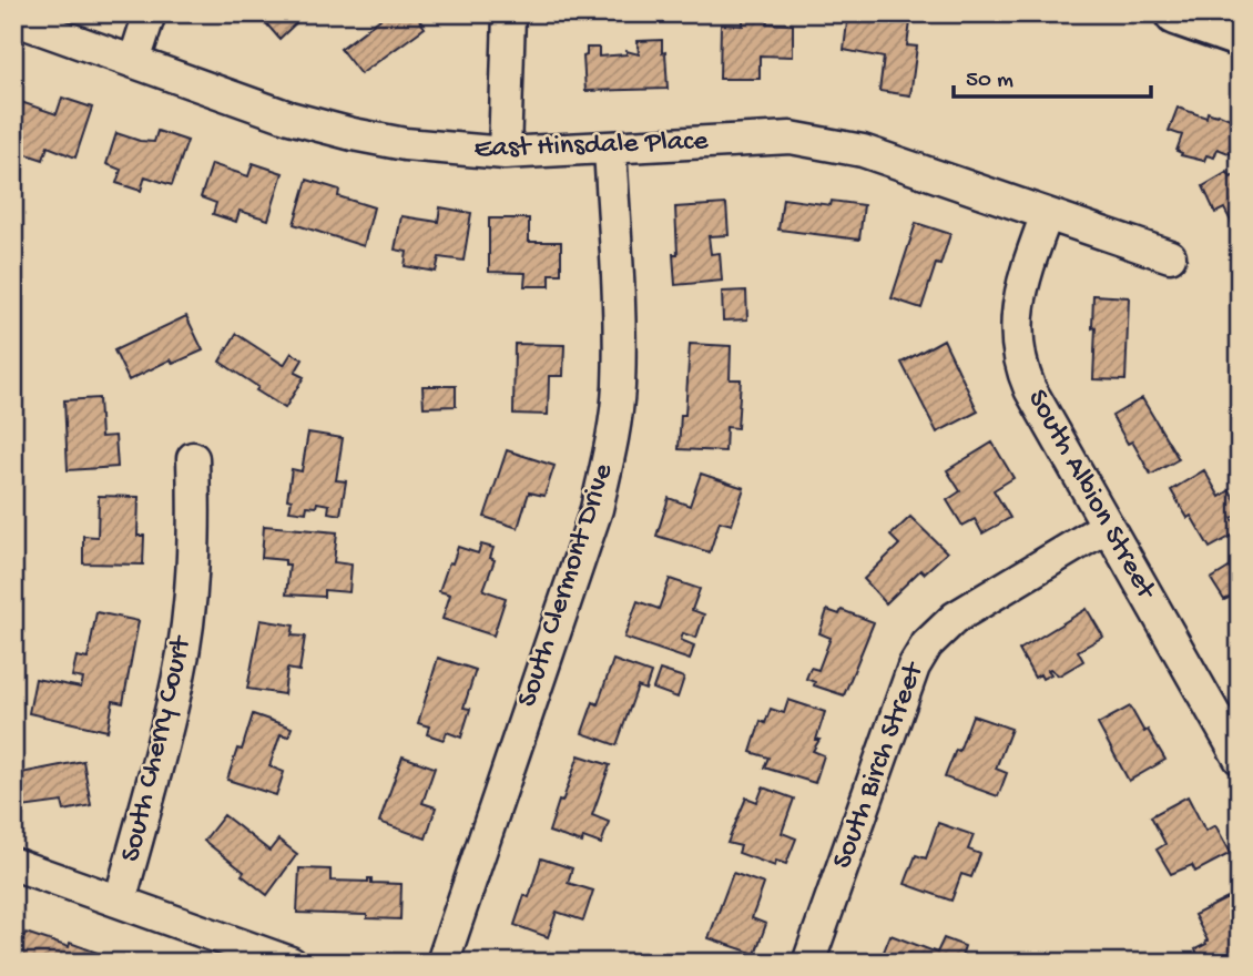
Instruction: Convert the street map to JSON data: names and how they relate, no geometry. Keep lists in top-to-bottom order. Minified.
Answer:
{"streets":{"street":["East Hinsdale Place","South Albion Street","South Clermont Drive","South Cherry Court","South Birch Street"]},"crossings":[["East Hinsdale Place","South Albion Street"],["East Hinsdale Place","South Clermont Drive"],["South Albion Street","South Birch Street"]],"scale_bar":"50 m"}
